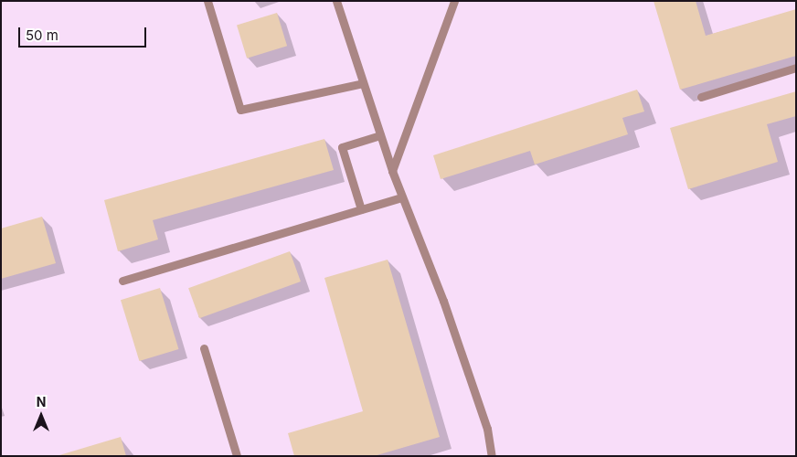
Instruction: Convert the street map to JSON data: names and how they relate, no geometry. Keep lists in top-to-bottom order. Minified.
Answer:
{"scale_bar":"50 m","north":"top"}
